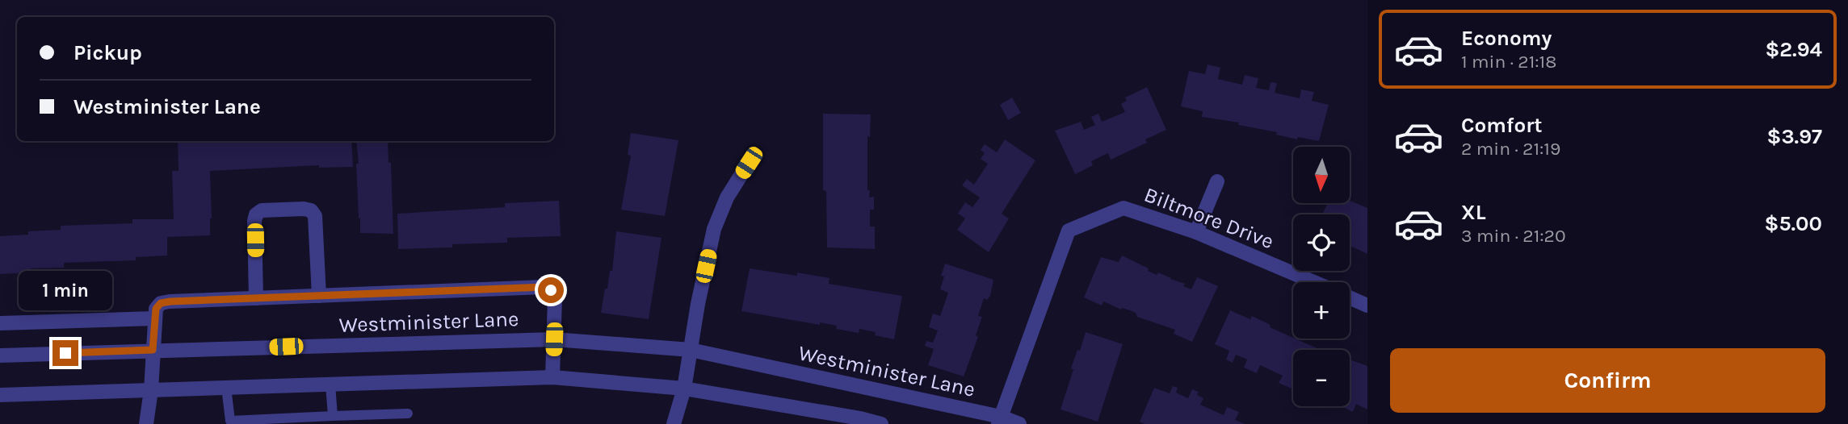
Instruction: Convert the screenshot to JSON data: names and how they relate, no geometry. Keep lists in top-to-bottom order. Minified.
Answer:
{"streets":{"street":["Biltmore Drive","Westminister Lane"]},"crossings":[["Biltmore Drive","Westminister Lane"]],"north":"bottom","page":{"list":[{"name":"Economy","note":"1 min · 21:18","value":"$2.94"},{"name":"Comfort","note":"2 min · 21:19","value":"$3.97"},{"name":"XL","note":"3 min · 21:20","value":"$5.00"}],"banner":["Pickup","Westminister Lane"],"map_buttons":["+","−"],"bubble":"1 min","buttons":"Confirm"}}
